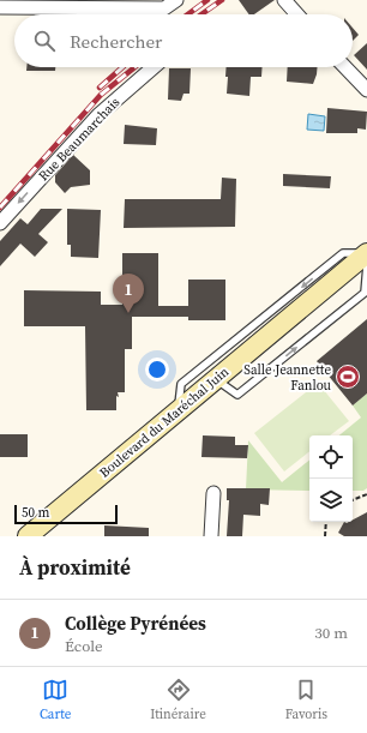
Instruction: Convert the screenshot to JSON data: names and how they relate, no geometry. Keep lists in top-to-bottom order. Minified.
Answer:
{"streets":{"main road":["Boulevard du Maréchal Juin"],"street":["Rue Beaumarchais"]},"one_way":["Rue Beaumarchais"],"places":{"sports":["Salle Jeannette Fanlou"]},"scale_bar":"50 m","page":{"search":"Rechercher","pins":"1","scale":"50 m","heading":"À proximité","list":[{"mark":"1","name":"Collège Pyrénées","note":"École","value":"30 m"}],"nav":["Carte","Itinéraire","Favoris"]}}
